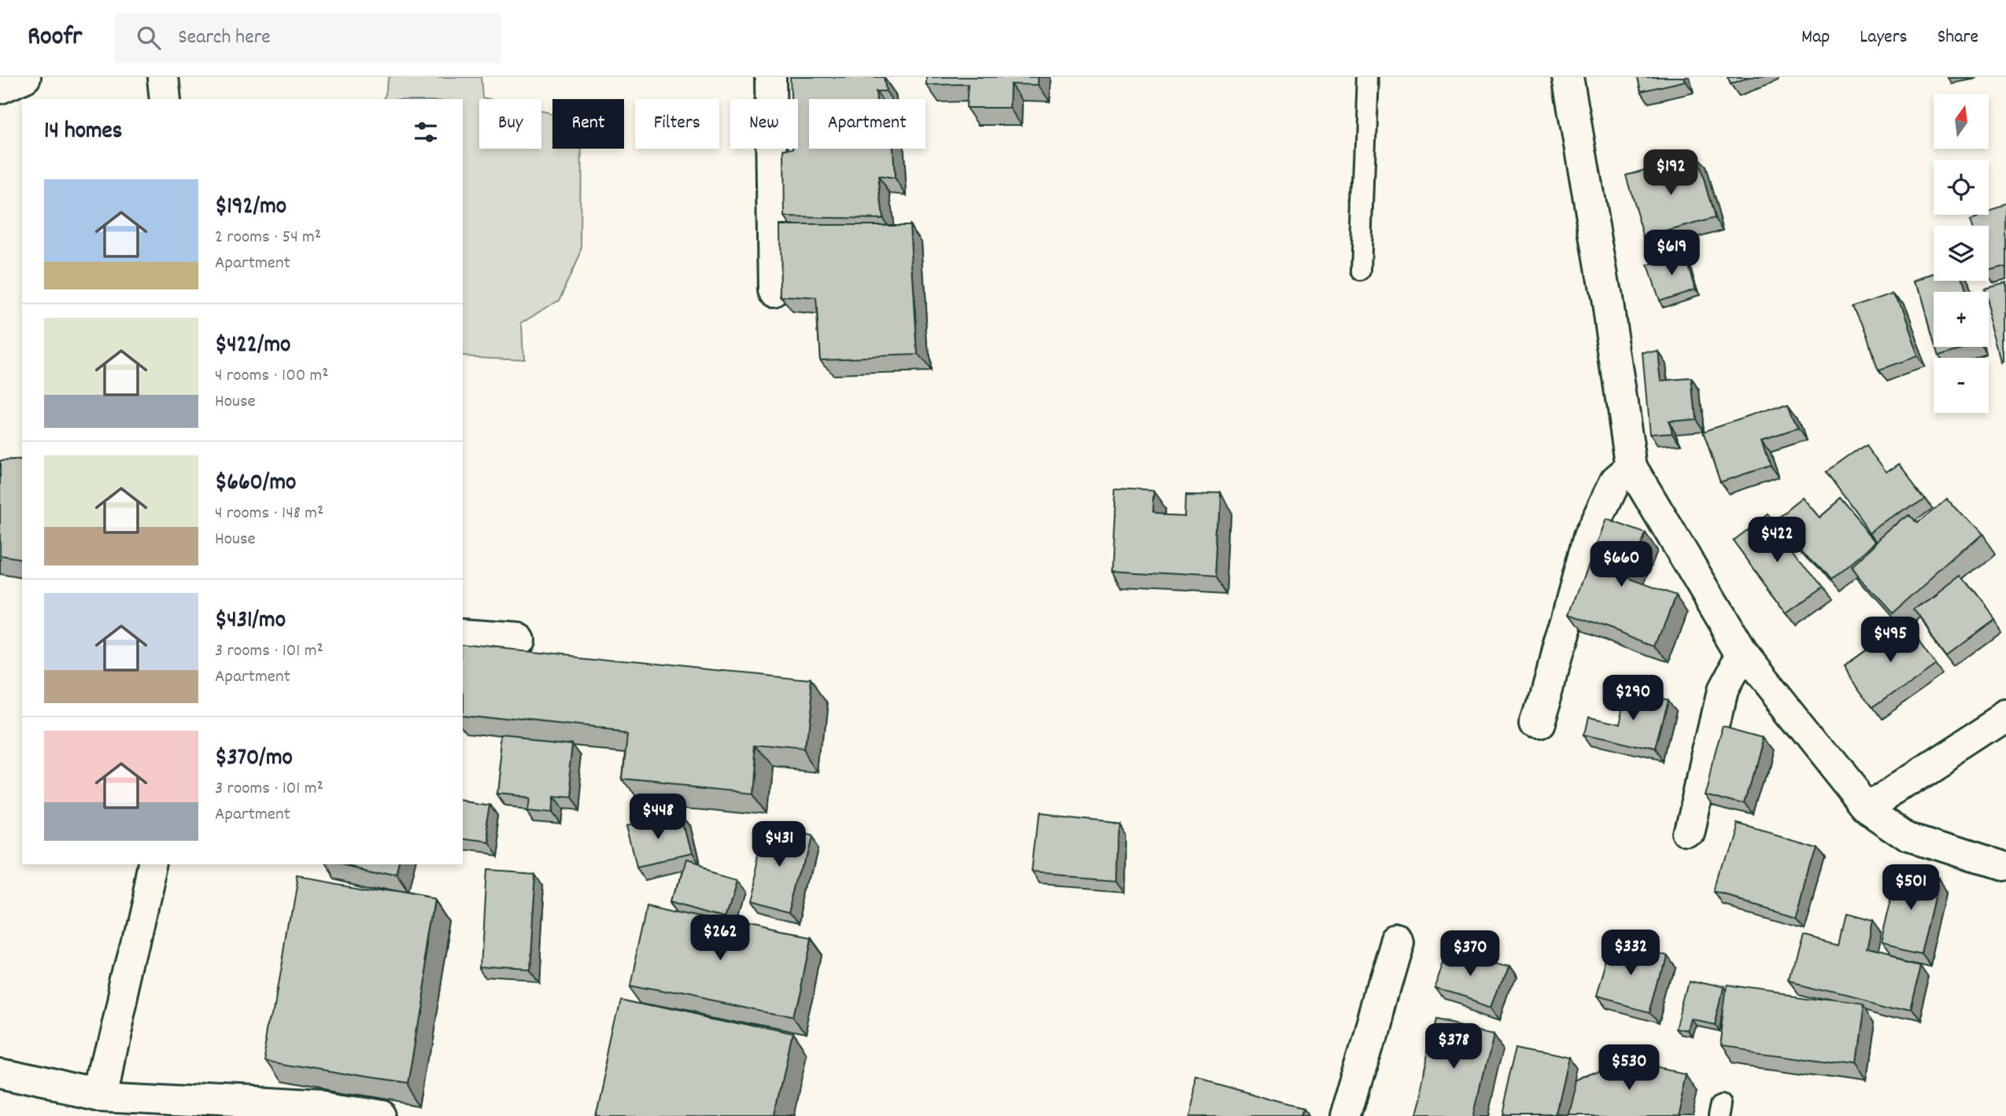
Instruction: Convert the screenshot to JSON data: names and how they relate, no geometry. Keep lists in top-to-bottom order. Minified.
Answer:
{"north":"top","page":{"header":"Roofr","search":"Search here","nav":["Map","Layers","Share"],"map_buttons":["+","−"],"chip":["Buy","Rent","Filters","New","Apartment"],"heading":"14 homes","price":["$192","$619","$422","$660","$495","$290","$448","$431","$501","$262","$332","$370","$378","$530"],"list":[{"name":"$192/mo","note":"2 rooms · 54 m² · Apartment"},{"name":"$422/mo","note":"4 rooms · 100 m² · House"},{"name":"$660/mo","note":"4 rooms · 148 m² · House"},{"name":"$431/mo","note":"3 rooms · 101 m² · Apartment"},{"name":"$370/mo","note":"3 rooms · 101 m² · Apartment"}]}}
